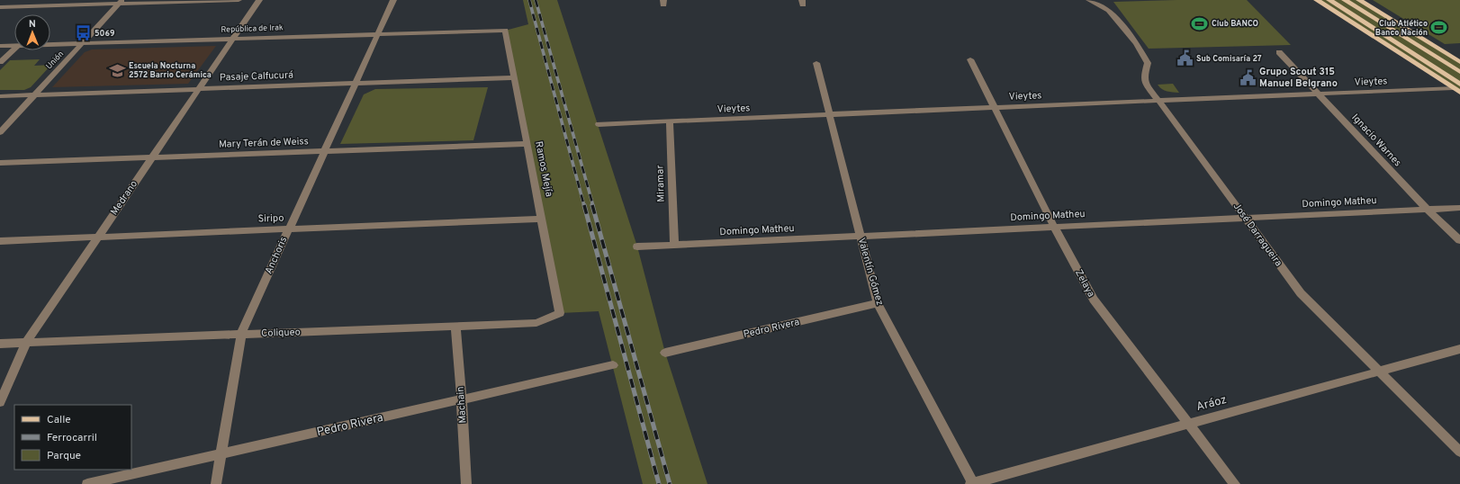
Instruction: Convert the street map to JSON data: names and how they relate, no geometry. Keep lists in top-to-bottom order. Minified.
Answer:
{"streets":{"street":["República de Irak","Unión","Pasaje Calfucurá","Vieytes","Ignacio Warnes","Mary Terán de Weiss","Ramos Mejía","Miramar","Medrano","Domingo Matheu","Siripo","José Darragueira","Anchoris","Valentín Gómez","Zelaya","Pedro Rivera","Coliqueo","Aráoz","Machain"]},"crossings":[["República de Irak","Unión"],["República de Irak","Ramos Mejía"],["República de Irak","Medrano"],["República de Irak","Anchoris"],["Unión","Pasaje Calfucurá"],["Pasaje Calfucurá","Ramos Mejía"],["Pasaje Calfucurá","Medrano"],["Pasaje Calfucurá","Anchoris"],["Vieytes","Ignacio Warnes"],["Vieytes","Miramar"],["Vieytes","José Darragueira"],["Vieytes","Valentín Gómez"],["Vieytes","Zelaya"],["Ignacio Warnes","Domingo Matheu"],["Mary Terán de Weiss","Ramos Mejía"],["Mary Terán de Weiss","Medrano"],["Mary Terán de Weiss","Anchoris"],["Ramos Mejía","Siripo"],["Ramos Mejía","Coliqueo"],["Miramar","Domingo Matheu"],["Medrano","Siripo"],["Medrano","Coliqueo"],["Domingo Matheu","José Darragueira"],["Domingo Matheu","Valentín Gómez"],["Domingo Matheu","Zelaya"],["Siripo","Anchoris"],["José Darragueira","Aráoz"],["Anchoris","Pedro Rivera"],["Anchoris","Coliqueo"],["Valentín Gómez","Pedro Rivera"],["Valentín Gómez","Aráoz"],["Zelaya","Aráoz"],["Pedro Rivera","Machain"],["Coliqueo","Machain"]],"places":{"sports":["Club BANCO","Club Atlético Banco Nación"],"bus stop":["5069"],"public building":["Sub Comisaría 27","Grupo Scout 315 Manuel Belgrano"],"school or university":["Escuela Nocturna 2572 Barrio Cerámica"]},"legend":["Calle","Ferrocarril","Parque"],"north":"top"}
